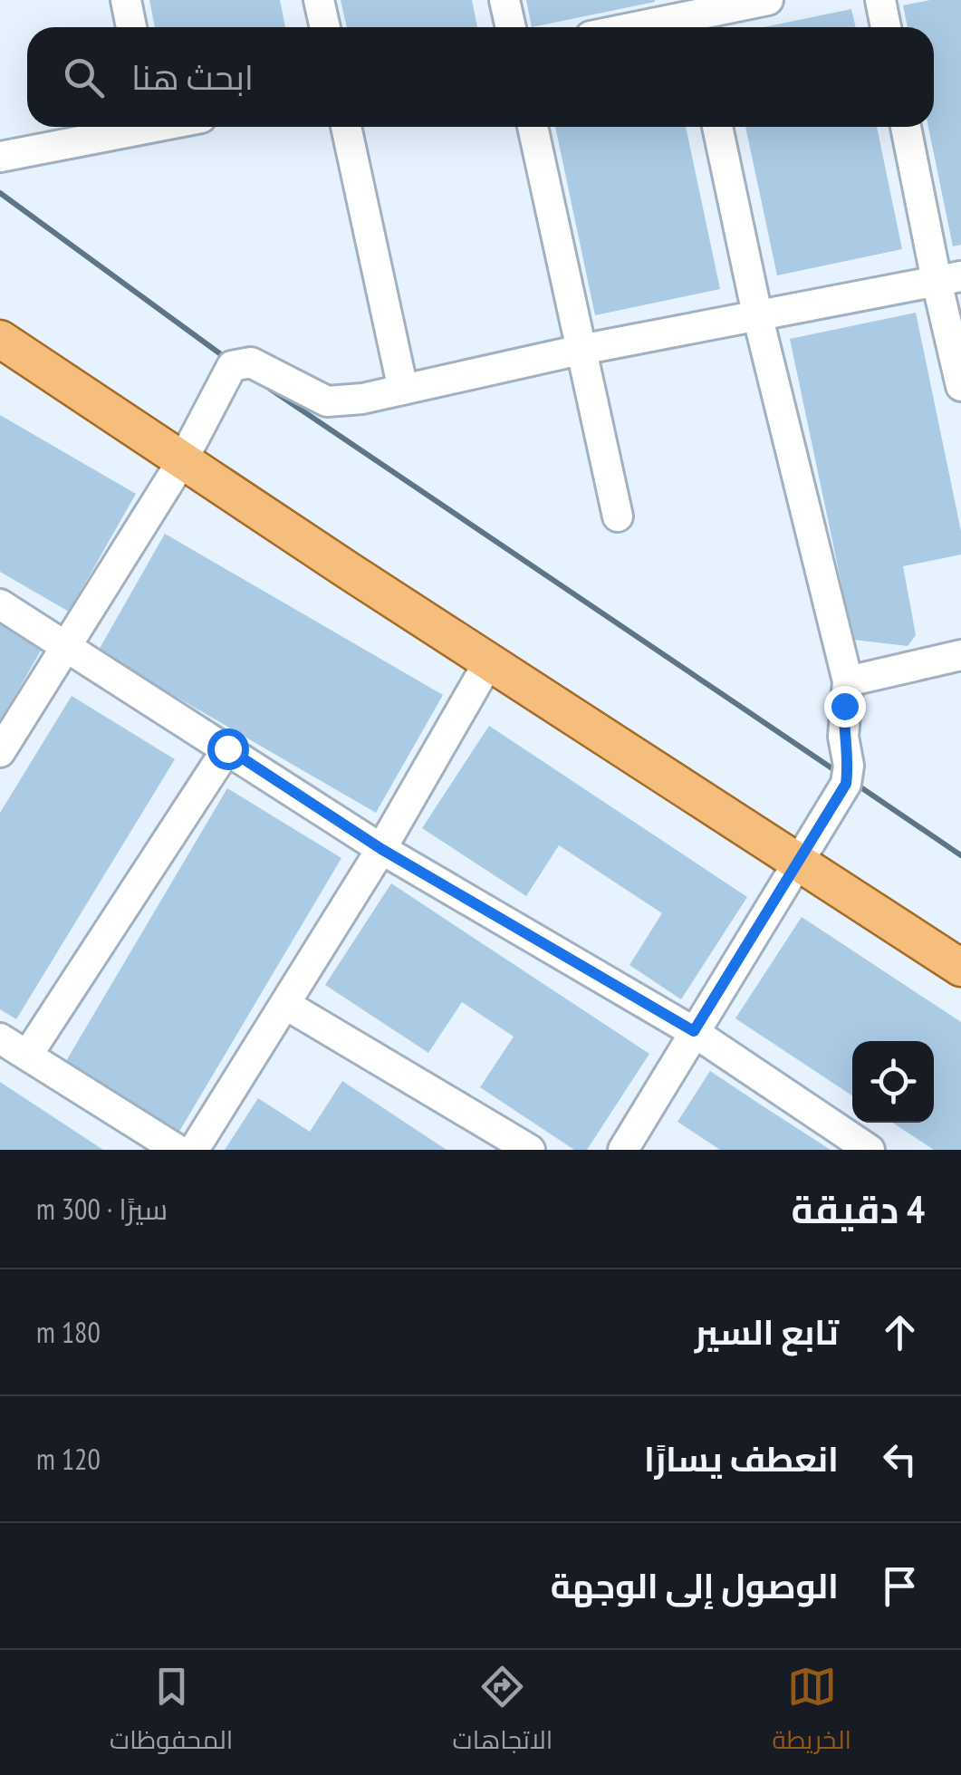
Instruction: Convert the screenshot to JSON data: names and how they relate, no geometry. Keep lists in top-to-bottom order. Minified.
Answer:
{"page":{"search":"ابحث هنا","heading":["4 دقيقة","سيرًا · 300 m"],"list":[["تابع السير","180 m"],["انعطف يسارًا","120 m"],"الوصول إلى الوجهة"],"nav":["الخريطة","الاتجاهات","المحفوظات"]}}
